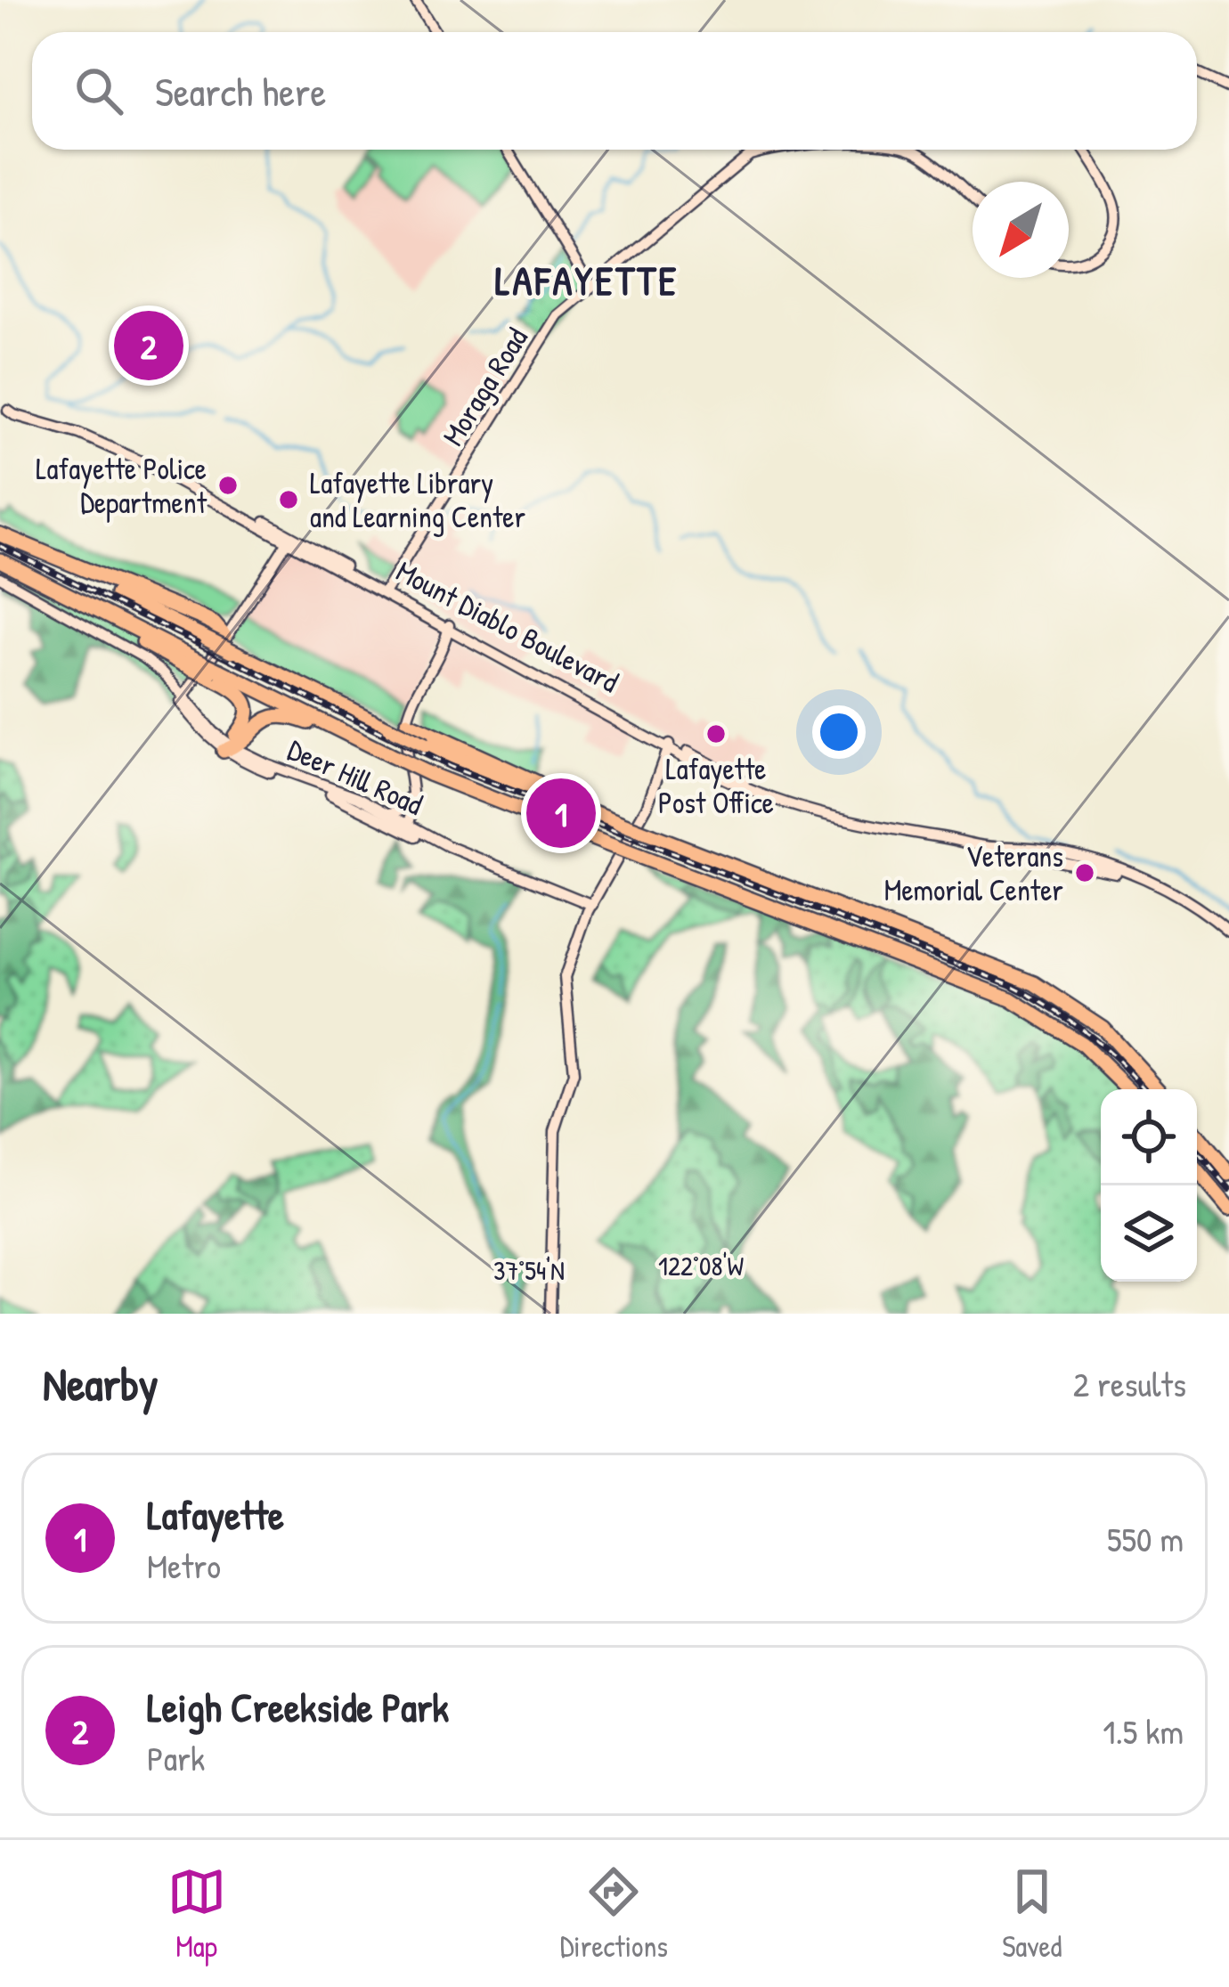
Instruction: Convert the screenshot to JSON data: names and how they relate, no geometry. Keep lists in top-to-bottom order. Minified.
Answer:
{"streets":{"main road":["Moraga Road","Mount Diablo Boulevard","Deer Hill Road"]},"crossings":[["Moraga Road","Mount Diablo Boulevard"]],"districts":["LAFAYETTE"],"places":["Lafayette Police Department","Lafayette Library and Learning Center","Lafayette Post Office","Veterans Memorial Center"],"north":"bottom left","page":{"search":"Search here","pins":["2","1"],"heading":["Nearby","2 results"],"list":[{"mark":"1","name":"Lafayette","note":"Metro","value":"550 m"},{"mark":"2","name":"Leigh Creekside Park","note":"Park","value":"1.5 km"}],"nav":["Map","Directions","Saved"]},"coordinates":["122°08'W","37°54'N"]}
